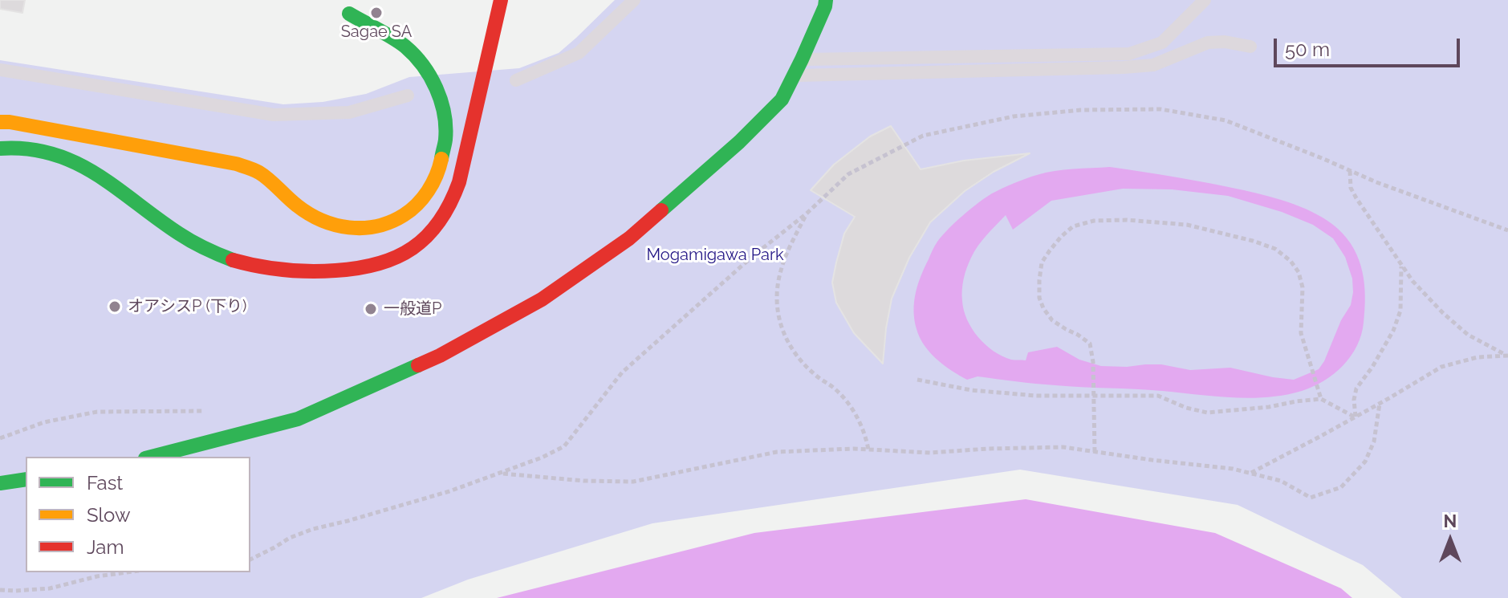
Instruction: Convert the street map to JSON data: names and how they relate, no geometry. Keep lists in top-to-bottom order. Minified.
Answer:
{"parks":["Mogamigawa Park"],"places":["Sagae SA","オアシスP (下り)","一般道P"],"legend":["Fast","Slow","Jam"],"scale_bar":"50 m","north":"top"}
